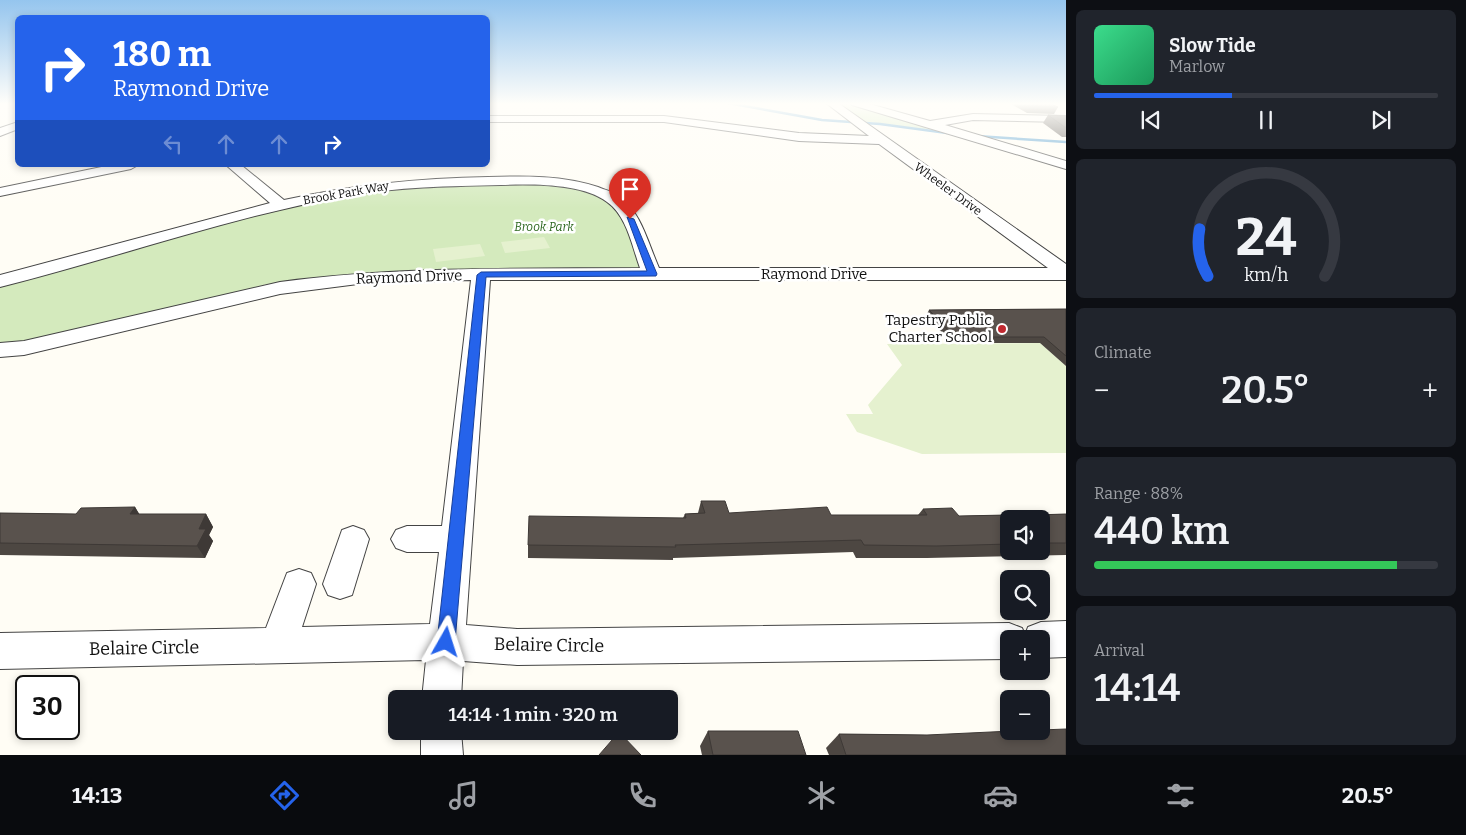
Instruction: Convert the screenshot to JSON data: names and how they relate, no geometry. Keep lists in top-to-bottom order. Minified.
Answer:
{"streets":{"street":["Wheeler Drive","Brook Park Way","Raymond Drive","Belaire Circle"]},"crossings":[["Wheeler Drive","Raymond Drive"],["Brook Park Way","Raymond Drive"]],"parks":["Brook Park"],"places":["Tapestry Public Charter School"],"page":{"turn":["180 m","Raymond Drive"],"song":["Slow Tide","Marlow"],"tile":["Climate",["Range · 88%","440 km"],["Arrival","14:14"]],"heat":["−","20.5°","+"],"map_buttons":["+","−"],"limit":"30","trip":"14:14 · 1 min · 320 m","tabs":["14:13","20.5°"],"gauge":["24","km/h"]}}
